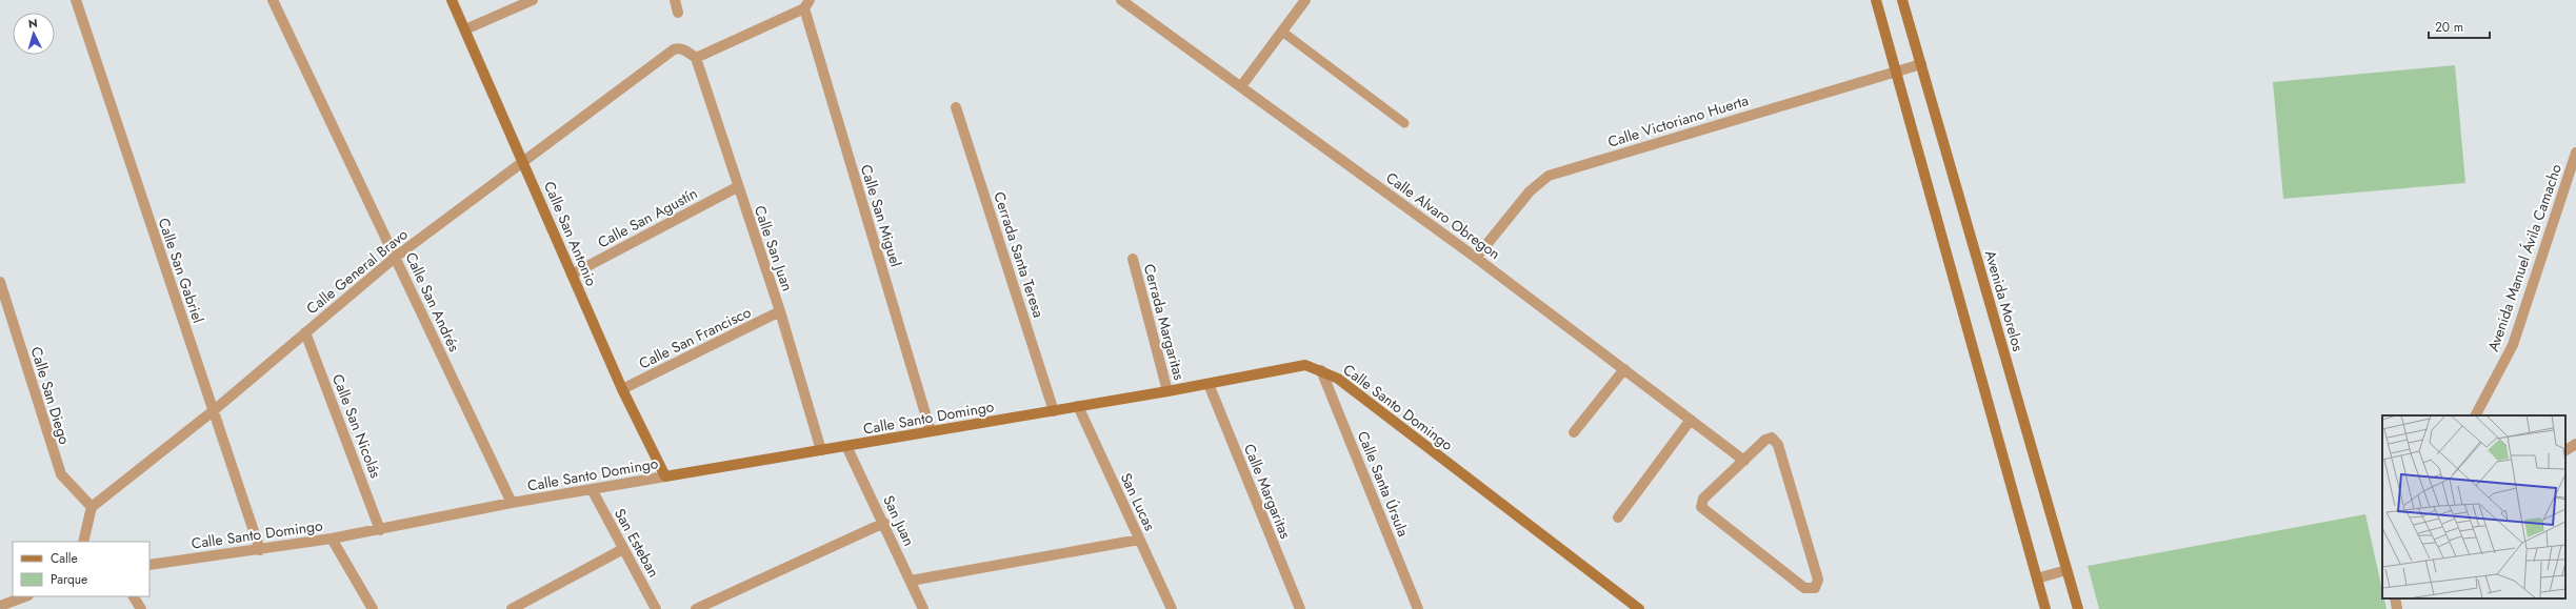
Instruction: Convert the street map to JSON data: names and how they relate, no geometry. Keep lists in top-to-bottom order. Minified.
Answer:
{"streets":{"main road":["Calle San Antonio","Avenida Morelos","Calle Santo Domingo"],"street":["Calle Victoriano Huerta","Calle San Miguel","Calle Alvaro Obregon","Calle San Agustín","Calle San Juan","Cerrada Santa Teresa","Avenida Manuel Ávila Camacho","Calle San Gabriel","Calle General Bravo","Calle San Andrés","Cerrada Margaritas","Calle San Francisco","Calle San Diego","Calle San Nicolás","Calle Santa Úrsula","Calle Margaritas","San Lucas","San Juan","San Esteban"]},"crossings":[["Calle Victoriano Huerta","Calle Alvaro Obregon"],["Calle Victoriano Huerta","Avenida Morelos"],["Calle San Miguel","Calle Santo Domingo"],["Calle San Agustín","Calle San Antonio"],["Calle San Agustín","Calle San Juan"],["Calle San Antonio","Calle General Bravo"],["Calle San Antonio","Calle San Francisco"],["Calle San Antonio","Calle Santo Domingo"],["Calle San Juan","Calle General Bravo"],["Calle San Juan","Calle San Francisco"],["Calle San Juan","Calle Santo Domingo"],["Cerrada Santa Teresa","Calle Santo Domingo"],["Calle San Gabriel","Calle General Bravo"],["Calle San Gabriel","Calle Santo Domingo"],["Calle General Bravo","Calle San Andrés"],["Calle General Bravo","Calle San Diego"],["Calle General Bravo","Calle San Nicolás"],["Calle San Andrés","Calle Santo Domingo"],["Cerrada Margaritas","Calle Santo Domingo"],["Calle Santo Domingo","Calle San Nicolás"],["Calle Santo Domingo","Calle Santa Úrsula"],["Calle Santo Domingo","Calle Margaritas"],["Calle Santo Domingo","San Lucas"],["Calle Santo Domingo","San Juan"],["Calle Santo Domingo","San Esteban"]],"legend":["Calle","Parque"],"scale_bar":"20 m","north":"top"}
